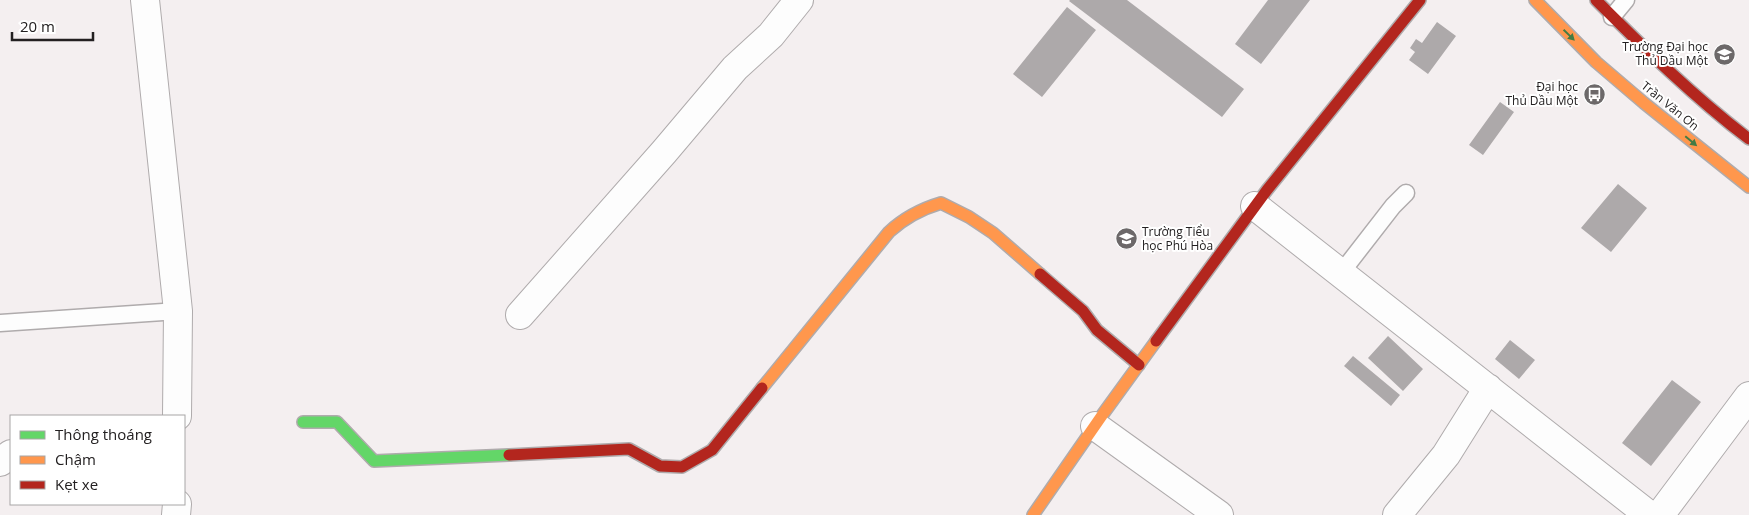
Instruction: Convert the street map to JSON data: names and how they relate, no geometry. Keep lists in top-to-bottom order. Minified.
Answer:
{"streets":{"street":["Trần Văn Ơn"]},"places":{"school or university":["Trường Đại học Thủ Dầu Một","Trường Tiểu học Phú Hòa"],"bus stop":["Đại học Thủ Dầu Một"]},"legend":["Thông thoáng","Chậm","Kẹt xe"],"scale_bar":"20 m"}
